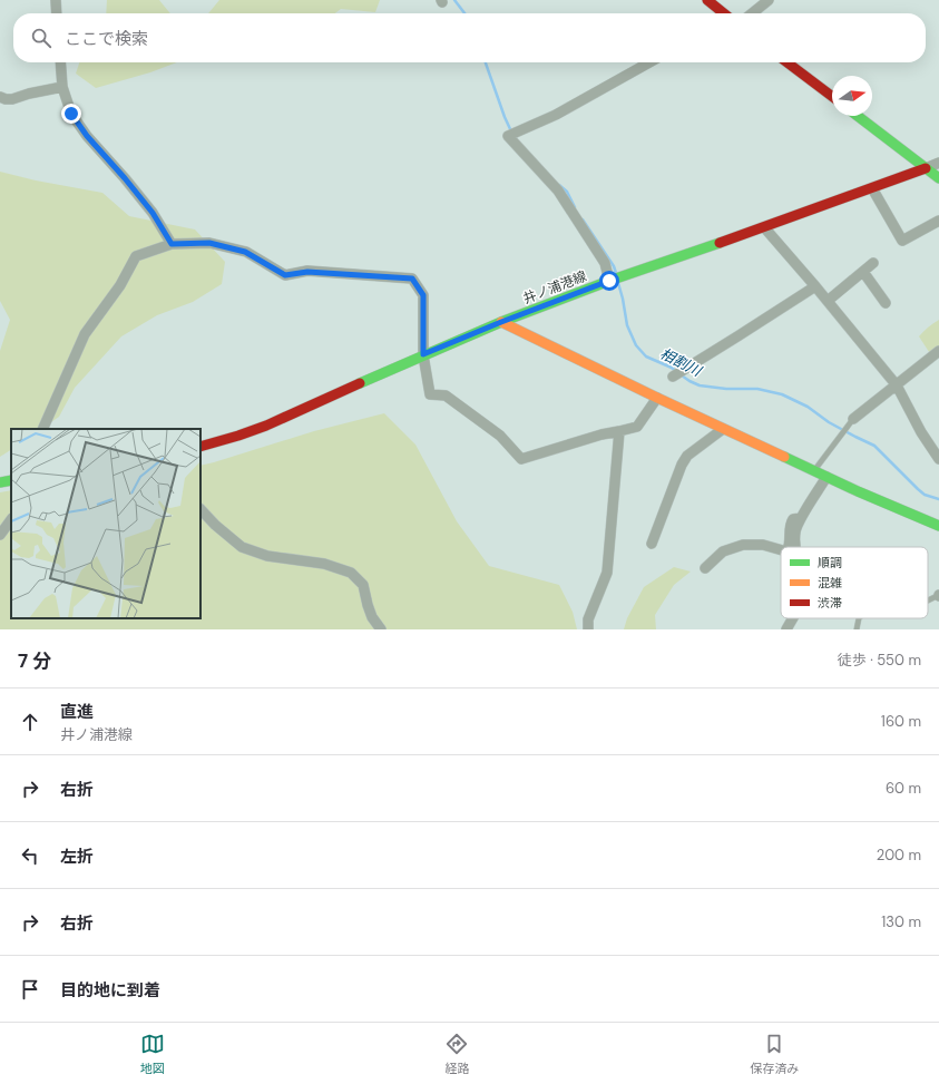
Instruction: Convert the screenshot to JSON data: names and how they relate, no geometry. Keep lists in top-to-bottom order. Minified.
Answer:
{"streets":{"main road":["井ノ浦港線"]},"water":["相割川"],"legend":["順調","混雑","渋滞"],"north":"right","page":{"search":"ここで検索","heading":["7 分","徒歩 · 550 m"],"list":[["直進","井ノ浦港線","160 m"],["右折","60 m"],["左折","200 m"],["右折","130 m"],"目的地に到着"],"nav":["地図","経路","保存済み"]}}
